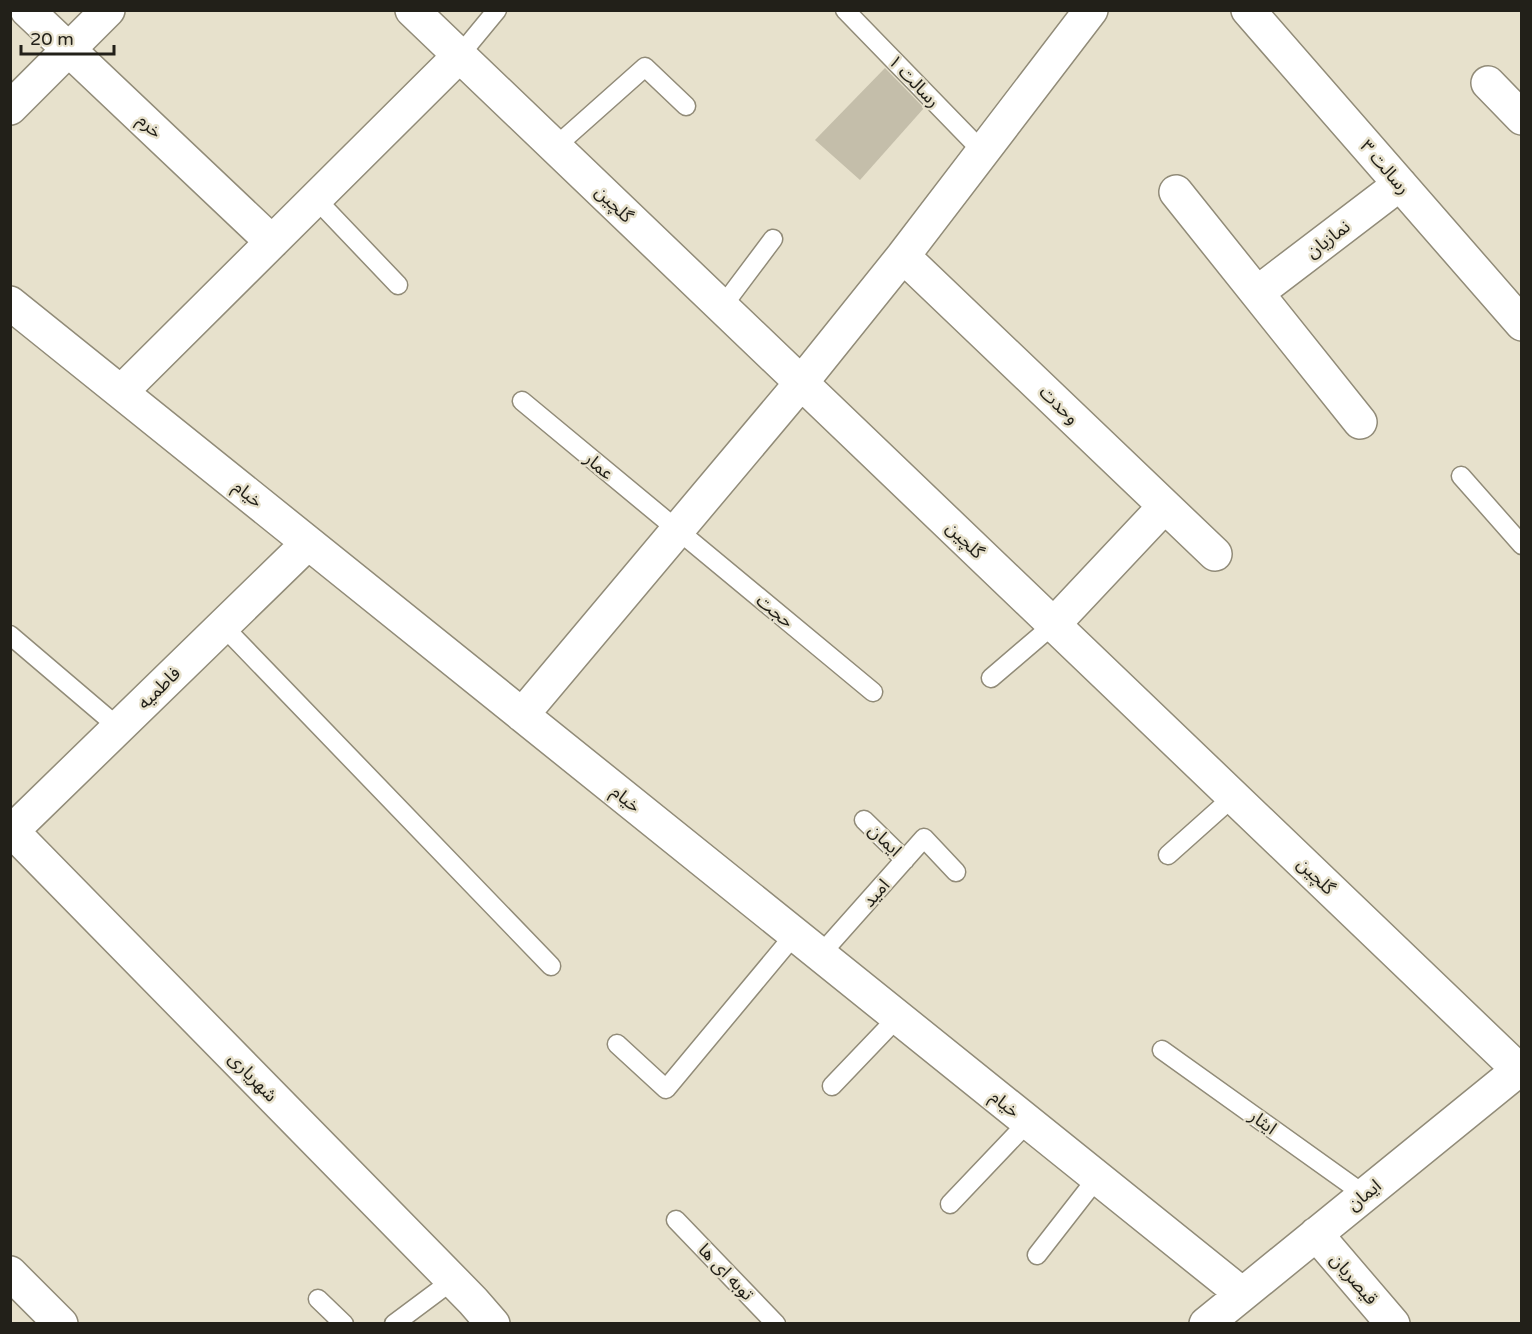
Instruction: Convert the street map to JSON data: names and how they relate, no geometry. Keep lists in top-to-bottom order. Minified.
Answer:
{"streets":{"street":["خرم","رسالت ۳","گلچین","نمازیان","وحدت","خیام","فاطمیه","ایمان","شهریاری","قیصریان"],"lane":["رسالت ۱","عمار","حجت","امید","ایثار","توبه ای ها"]},"crossings":[["رسالت ۳","نمازیان"],["گلچین","ایمان"],["عمار","حجت"],["خیام","فاطمیه"],["خیام","ایمان"],["خیام","امید"],["فاطمیه","شهریاری"],["ایمان","امید"],["ایمان","ایثار"],["ایمان","قیصریان"]],"scale_bar":"20 m"}
